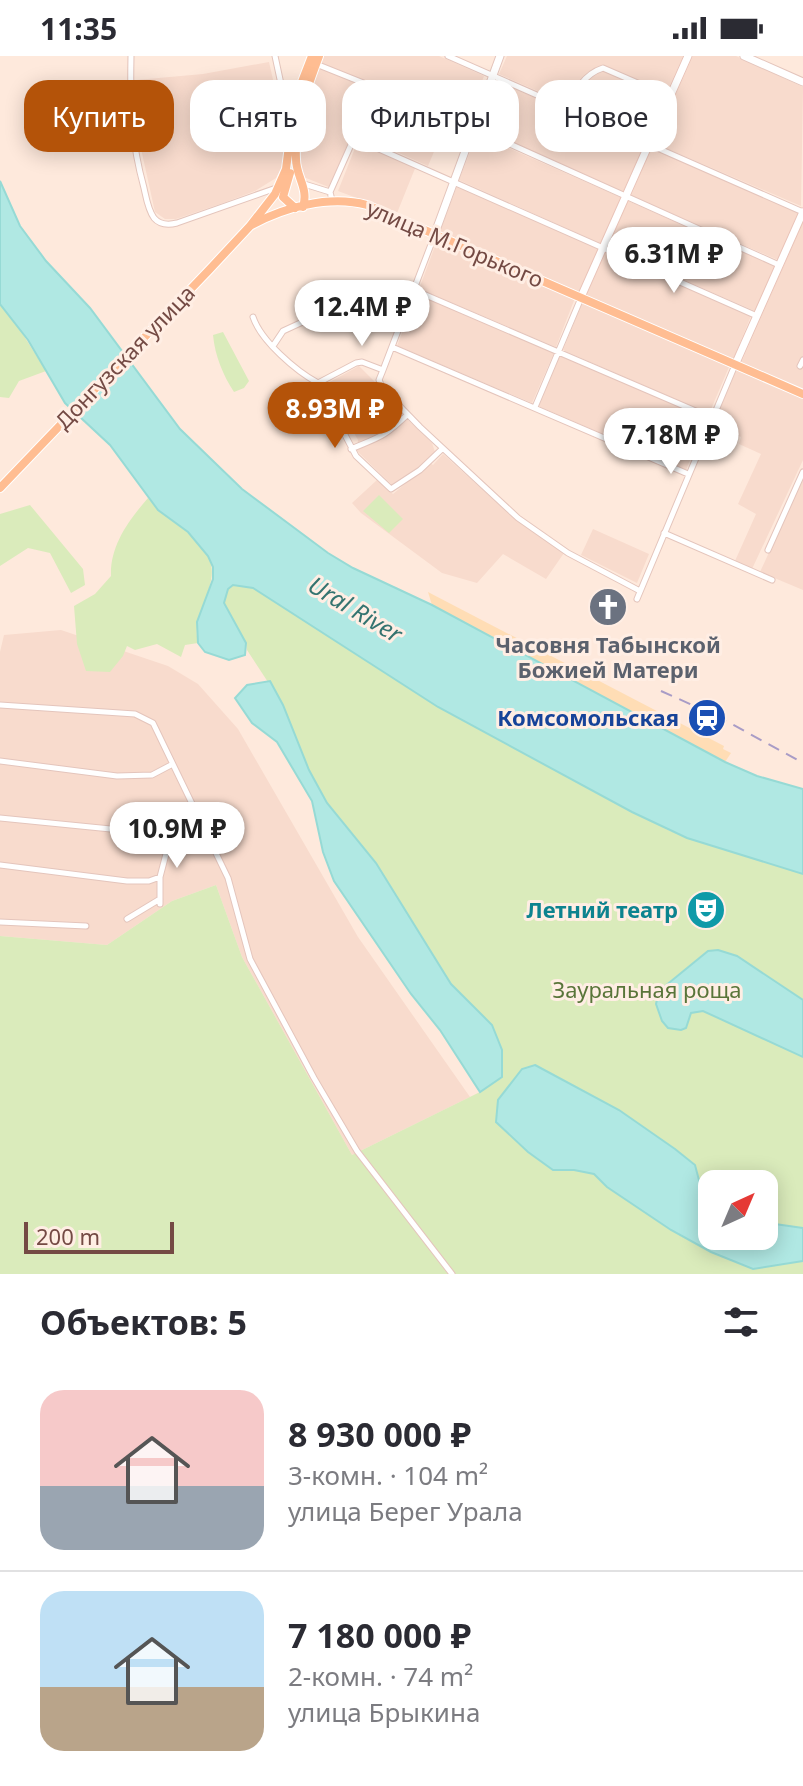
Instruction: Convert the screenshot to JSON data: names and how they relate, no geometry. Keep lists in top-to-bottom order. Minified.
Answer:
{"streets":{"main road":["улица М.Горького","Донгузская улица"]},"crossings":[["улица М.Горького","Донгузская улица"]],"water":["Ural River"],"parks":["Зауральная роща"],"places":{"church":["Часовня Табынской Божией Матери"],"station":["Комсомольская"],"theatre":["Летний театр"]},"scale_bar":"200 m","north":"top right","page":{"status":"11:35","chip":["Купить","Снять","Фильтры","Новое"],"price":["6.31M ₽","12.4M ₽","8.93M ₽","7.18M ₽","10.9M ₽"],"scale":"200 m","heading":"Объектов: 5","list":[{"name":"8 930 000 ₽","note":"3-комн. · 104 m² · улица Берег Урала"},{"name":"7 180 000 ₽","note":"2-комн. · 74 m² · улица Брыкина"}]}}
